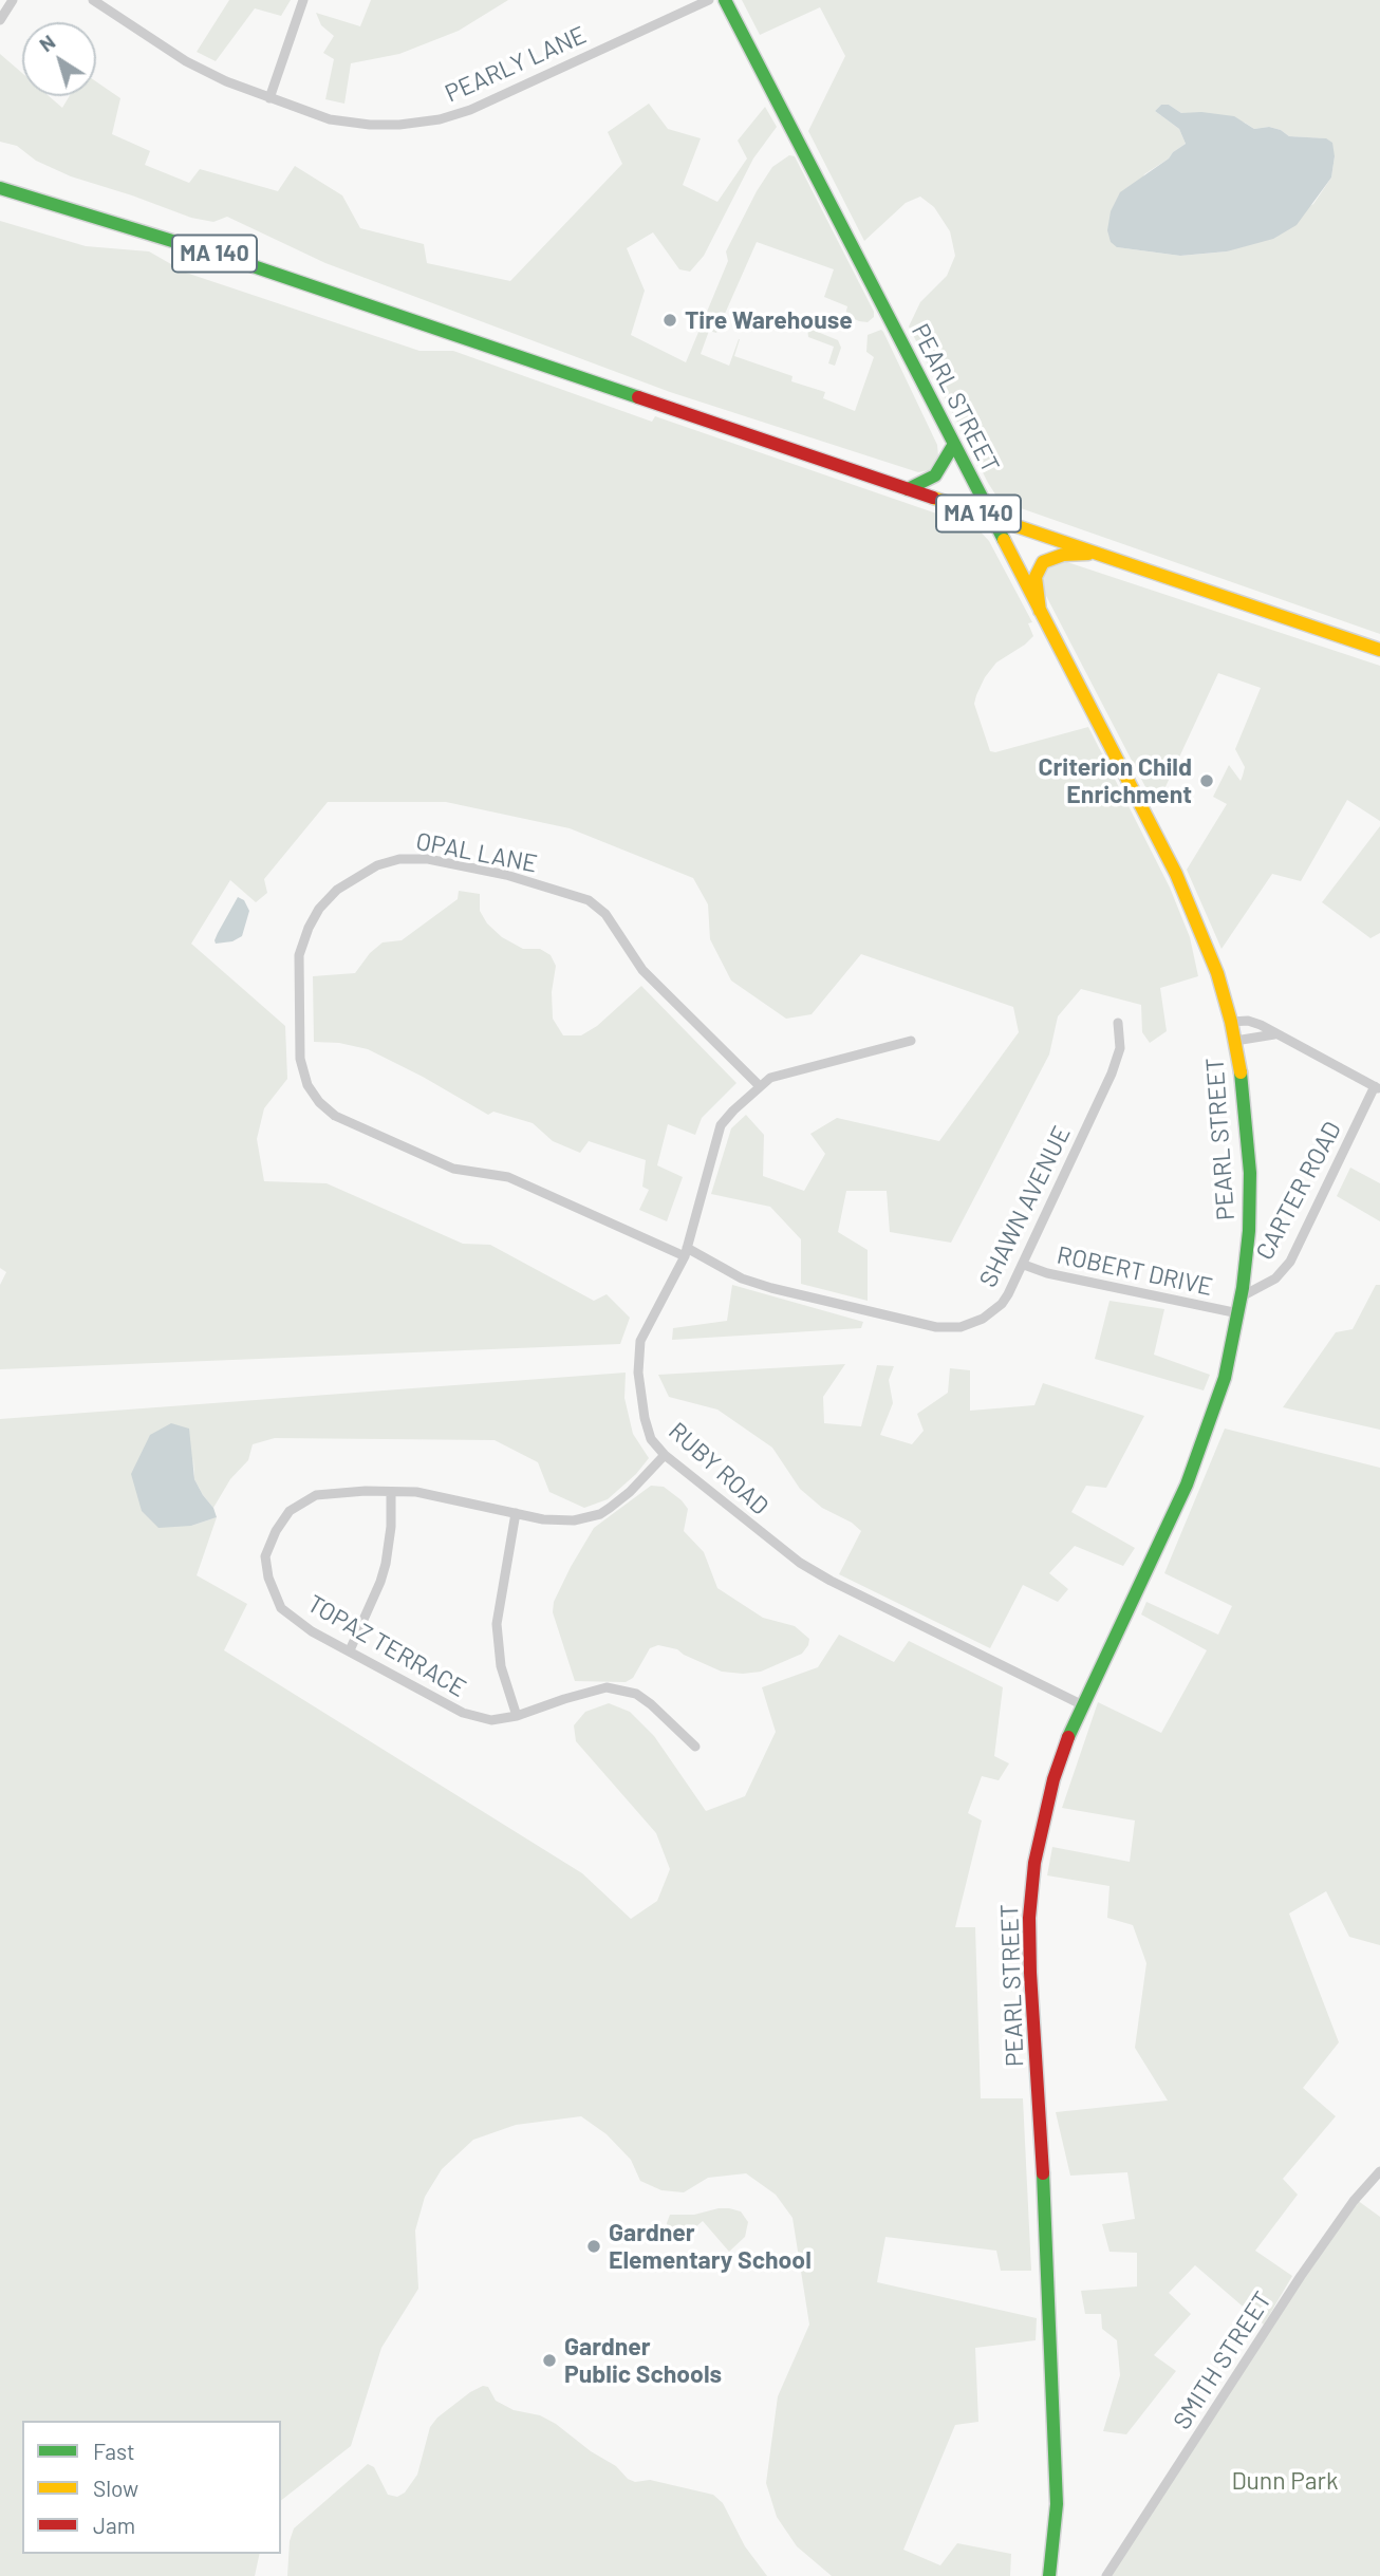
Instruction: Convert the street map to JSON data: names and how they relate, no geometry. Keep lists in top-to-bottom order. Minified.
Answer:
{"streets":{"main road":["MA 140","PEARL STREET"],"street":["PEARLY LANE","OPAL LANE","CARTER ROAD","SHAWN AVENUE","ROBERT DRIVE","RUBY ROAD","TOPAZ TERRACE","SMITH STREET"]},"crossings":[["MA 140","PEARL STREET"],["PEARL STREET","CARTER ROAD"],["PEARL STREET","ROBERT DRIVE"],["PEARL STREET","RUBY ROAD"],["OPAL LANE","SHAWN AVENUE"],["OPAL LANE","RUBY ROAD"],["SHAWN AVENUE","ROBERT DRIVE"],["SHAWN AVENUE","RUBY ROAD"],["RUBY ROAD","TOPAZ TERRACE"]],"parks":["Dunn Park"],"places":["Tire Warehouse","Criterion Child Enrichment","Gardner Elementary School","Gardner Public Schools"],"legend":["Fast","Slow","Jam"],"north":"top left"}
